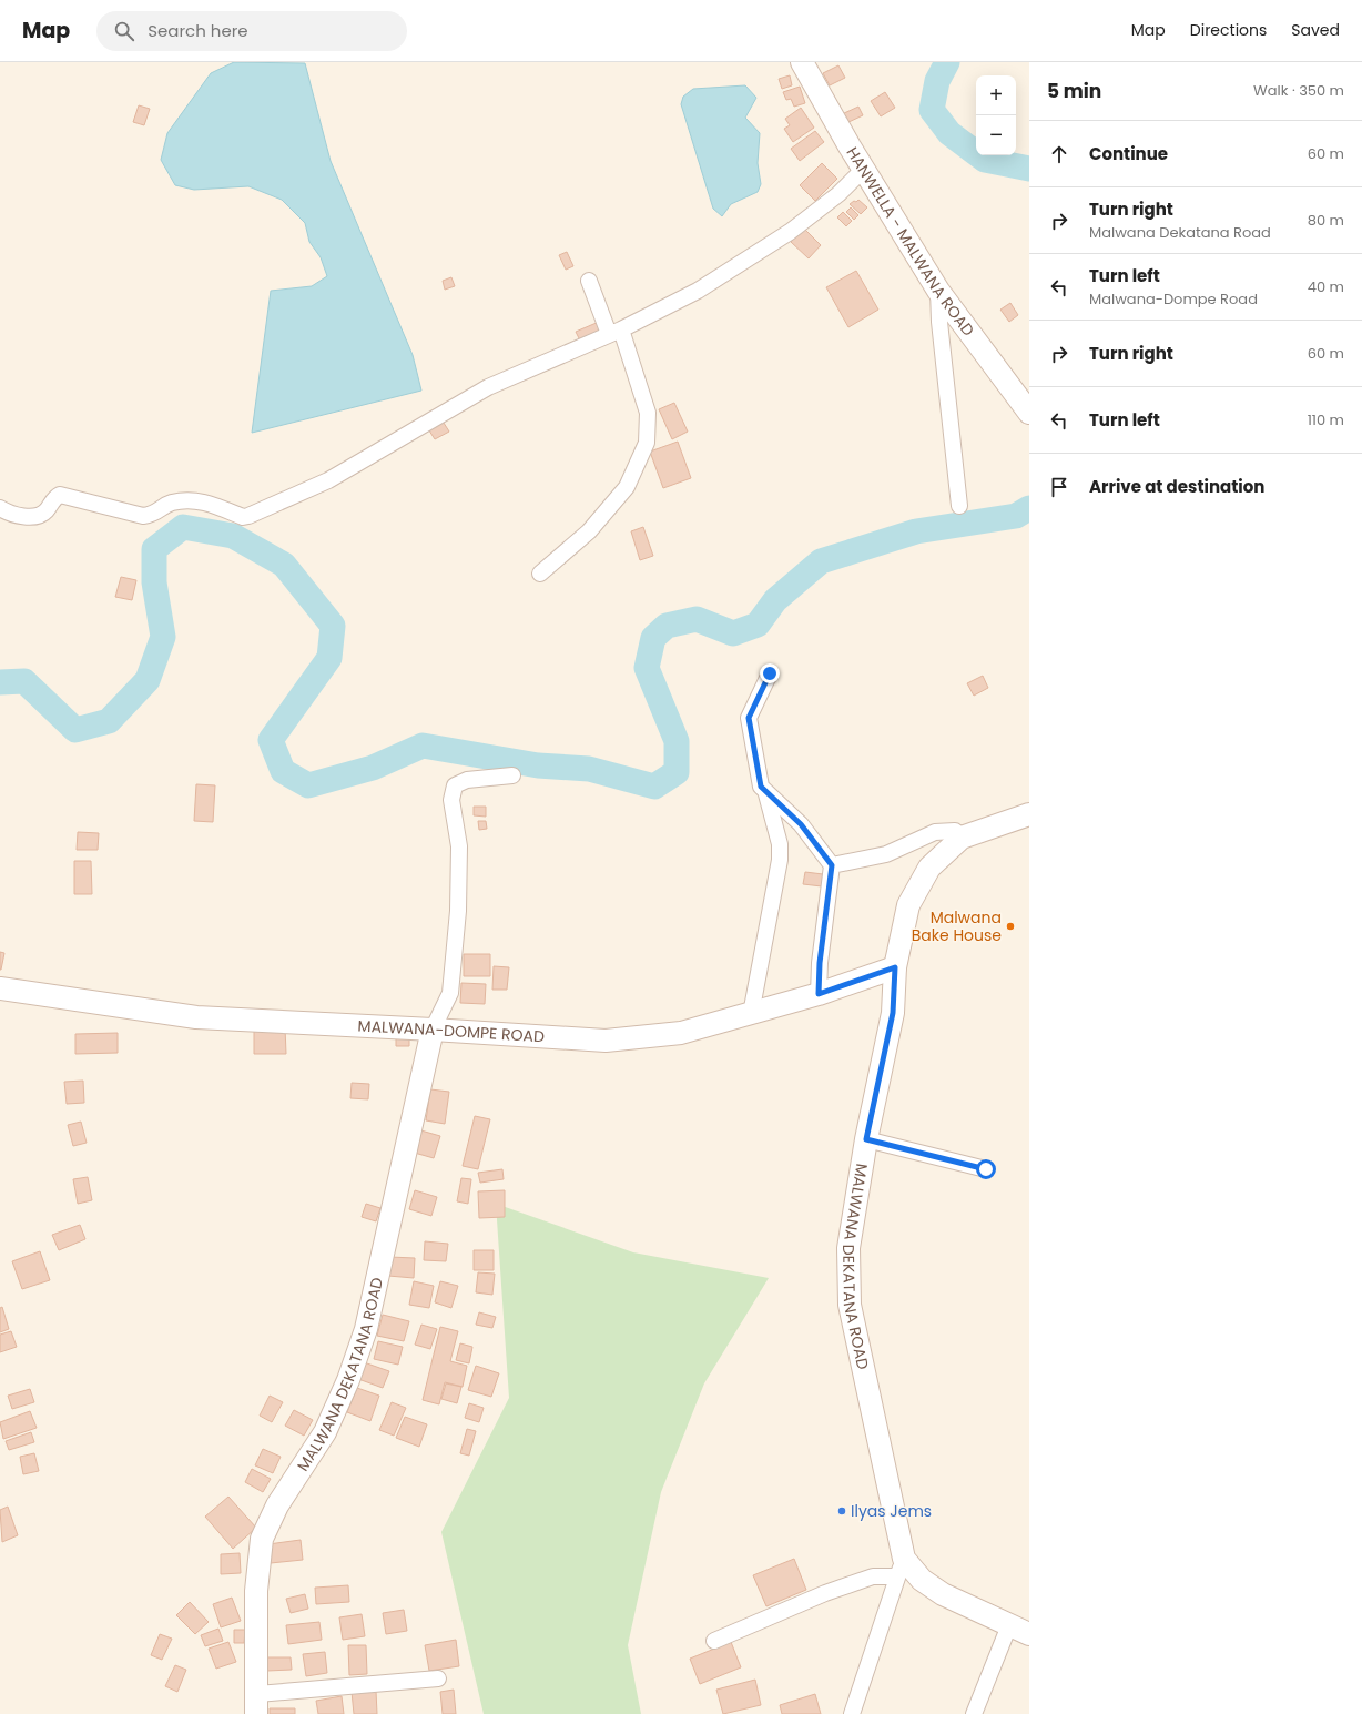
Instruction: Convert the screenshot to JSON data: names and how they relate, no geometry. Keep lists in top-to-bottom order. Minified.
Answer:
{"streets":{"street":["HANWELLA - MALWANA ROAD","MALWANA-DOMPE ROAD","MALWANA DEKATANA ROAD"]},"crossings":[["MALWANA-DOMPE ROAD","MALWANA DEKATANA ROAD"]],"places":["Malwana Bake House","Ilyas Jems"],"page":{"header":"Map","search":"Search here","nav":["Map","Directions","Saved"],"heading":["5 min","Walk · 350 m"],"map_buttons":["+","−"],"list":[["Continue","60 m"],["Turn right","Malwana Dekatana Road","80 m"],["Turn left","Malwana-Dompe Road","40 m"],["Turn right","60 m"],["Turn left","110 m"],"Arrive at destination"]}}
